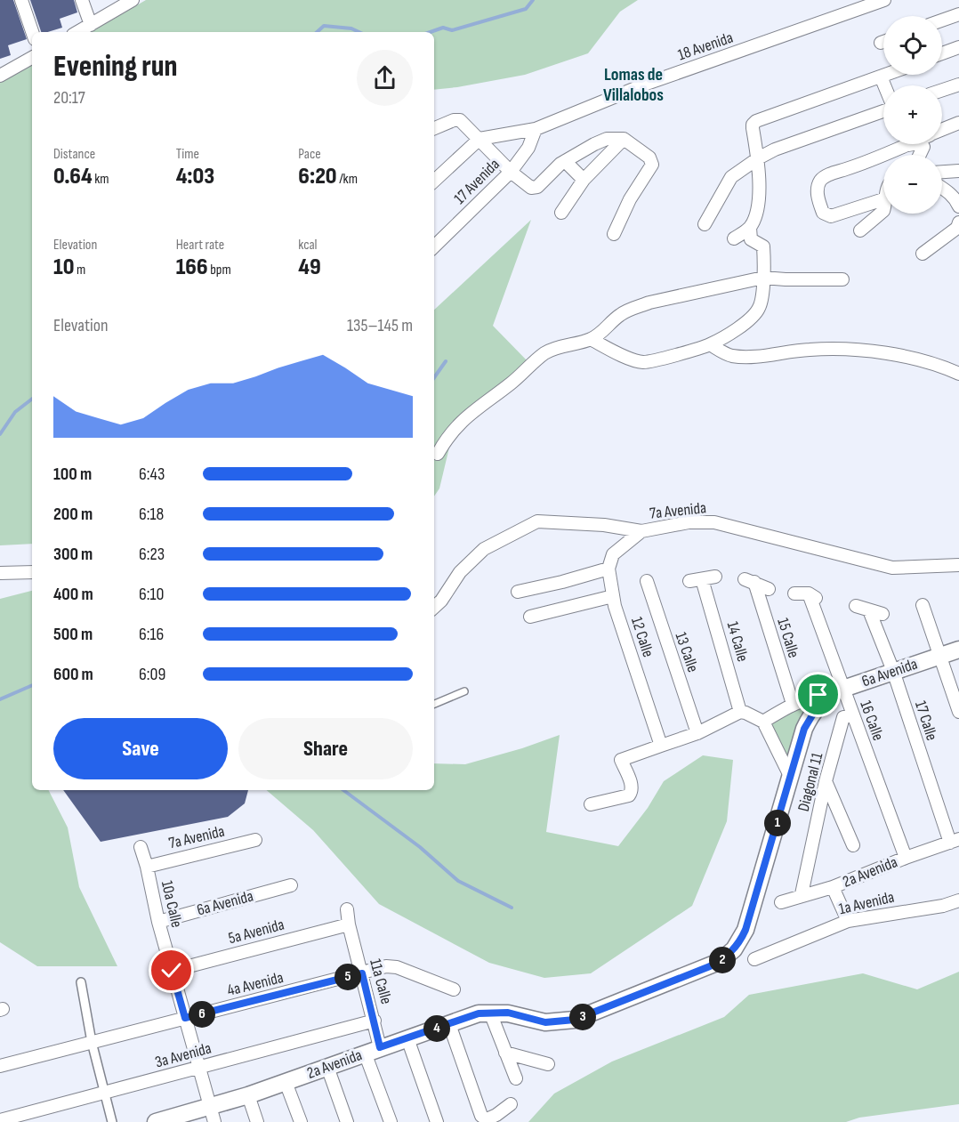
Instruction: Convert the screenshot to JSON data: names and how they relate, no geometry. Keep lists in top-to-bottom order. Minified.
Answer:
{"streets":{"main road":["6a Avenida","2a Avenida"],"street":["18 Avenida","17 Avenida","7a Avenida","12 Calle","15 Calle","14 Calle","13 Calle","16 Calle","17 Calle","Diagonal 11","1a Avenida","10a Calle","5a Avenida","11a Calle","4a Avenida","3a Avenida"]},"crossings":[["18 Avenida","17 Avenida"],["7a Avenida","10a Calle"],["15 Calle","6a Avenida"],["6a Avenida","16 Calle"],["6a Avenida","17 Calle"],["6a Avenida","2a Avenida"],["6a Avenida","10a Calle"],["16 Calle","Diagonal 11"],["16 Calle","2a Avenida"],["17 Calle","2a Avenida"],["Diagonal 11","2a Avenida"],["2a Avenida","10a Calle"],["2a Avenida","11a Calle"],["10a Calle","5a Avenida"],["10a Calle","4a Avenida"],["10a Calle","3a Avenida"],["5a Avenida","11a Calle"],["11a Calle","4a Avenida"],["11a Calle","3a Avenida"]],"districts":["Lomas de Villalobos"],"page":{"map_buttons":["+","−"],"heading":["Evening run","20:17"],"stats":[["Distance","0.64 km"],["Time","4:03"],["Pace","6:20 /km"],["Elevation","10 m"],["Heart rate","166 bpm"],["kcal","49"]],"chart":["Elevation","135–145 m"],"list":[{"name":"100 m","note":"6:43"},{"name":"200 m","note":"6:18"},{"name":"300 m","note":"6:23"},{"name":"400 m","note":"6:10"},{"name":"500 m","note":"6:16"},{"name":"600 m","note":"6:09"}],"buttons":["Save","Share"],"pins":["1","2","5","6","3","4"]}}
